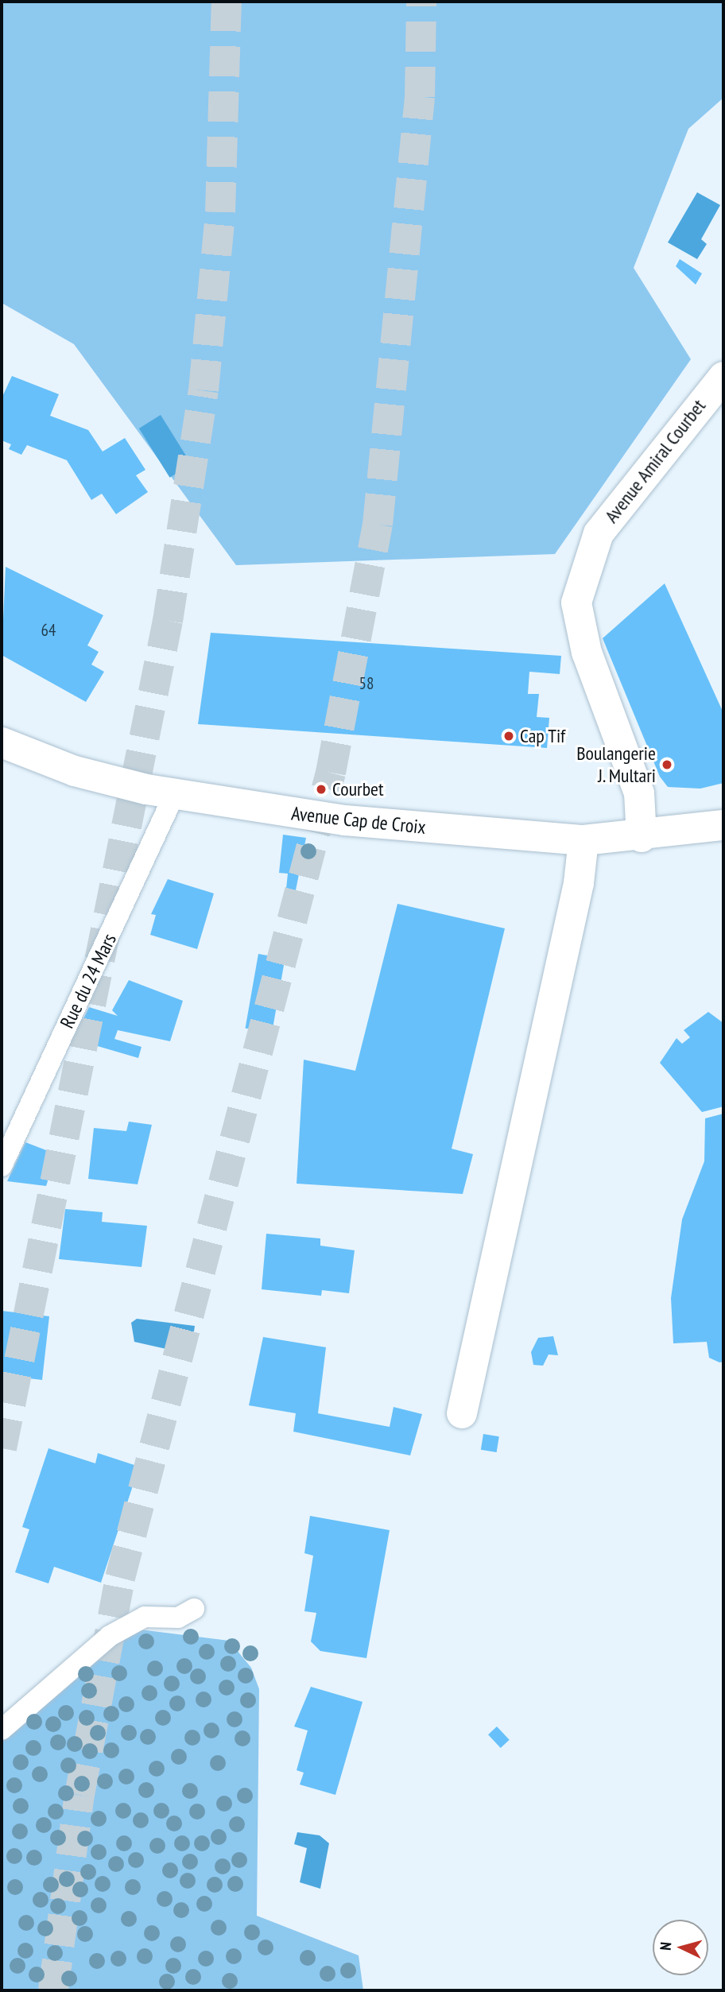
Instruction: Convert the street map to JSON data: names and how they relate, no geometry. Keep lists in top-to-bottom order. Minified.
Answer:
{"streets":{"street":["Avenue Amiral Courbet","Avenue Cap de Croix"],"lane":["Rue du 24 Mars"]},"crossings":[["Avenue Amiral Courbet","Avenue Cap de Croix"],["Avenue Cap de Croix","Rue du 24 Mars"]],"places":["Cap Tif","Boulangerie J. Multari","Courbet"],"house_numbers":["64","58"],"north":"left"}
